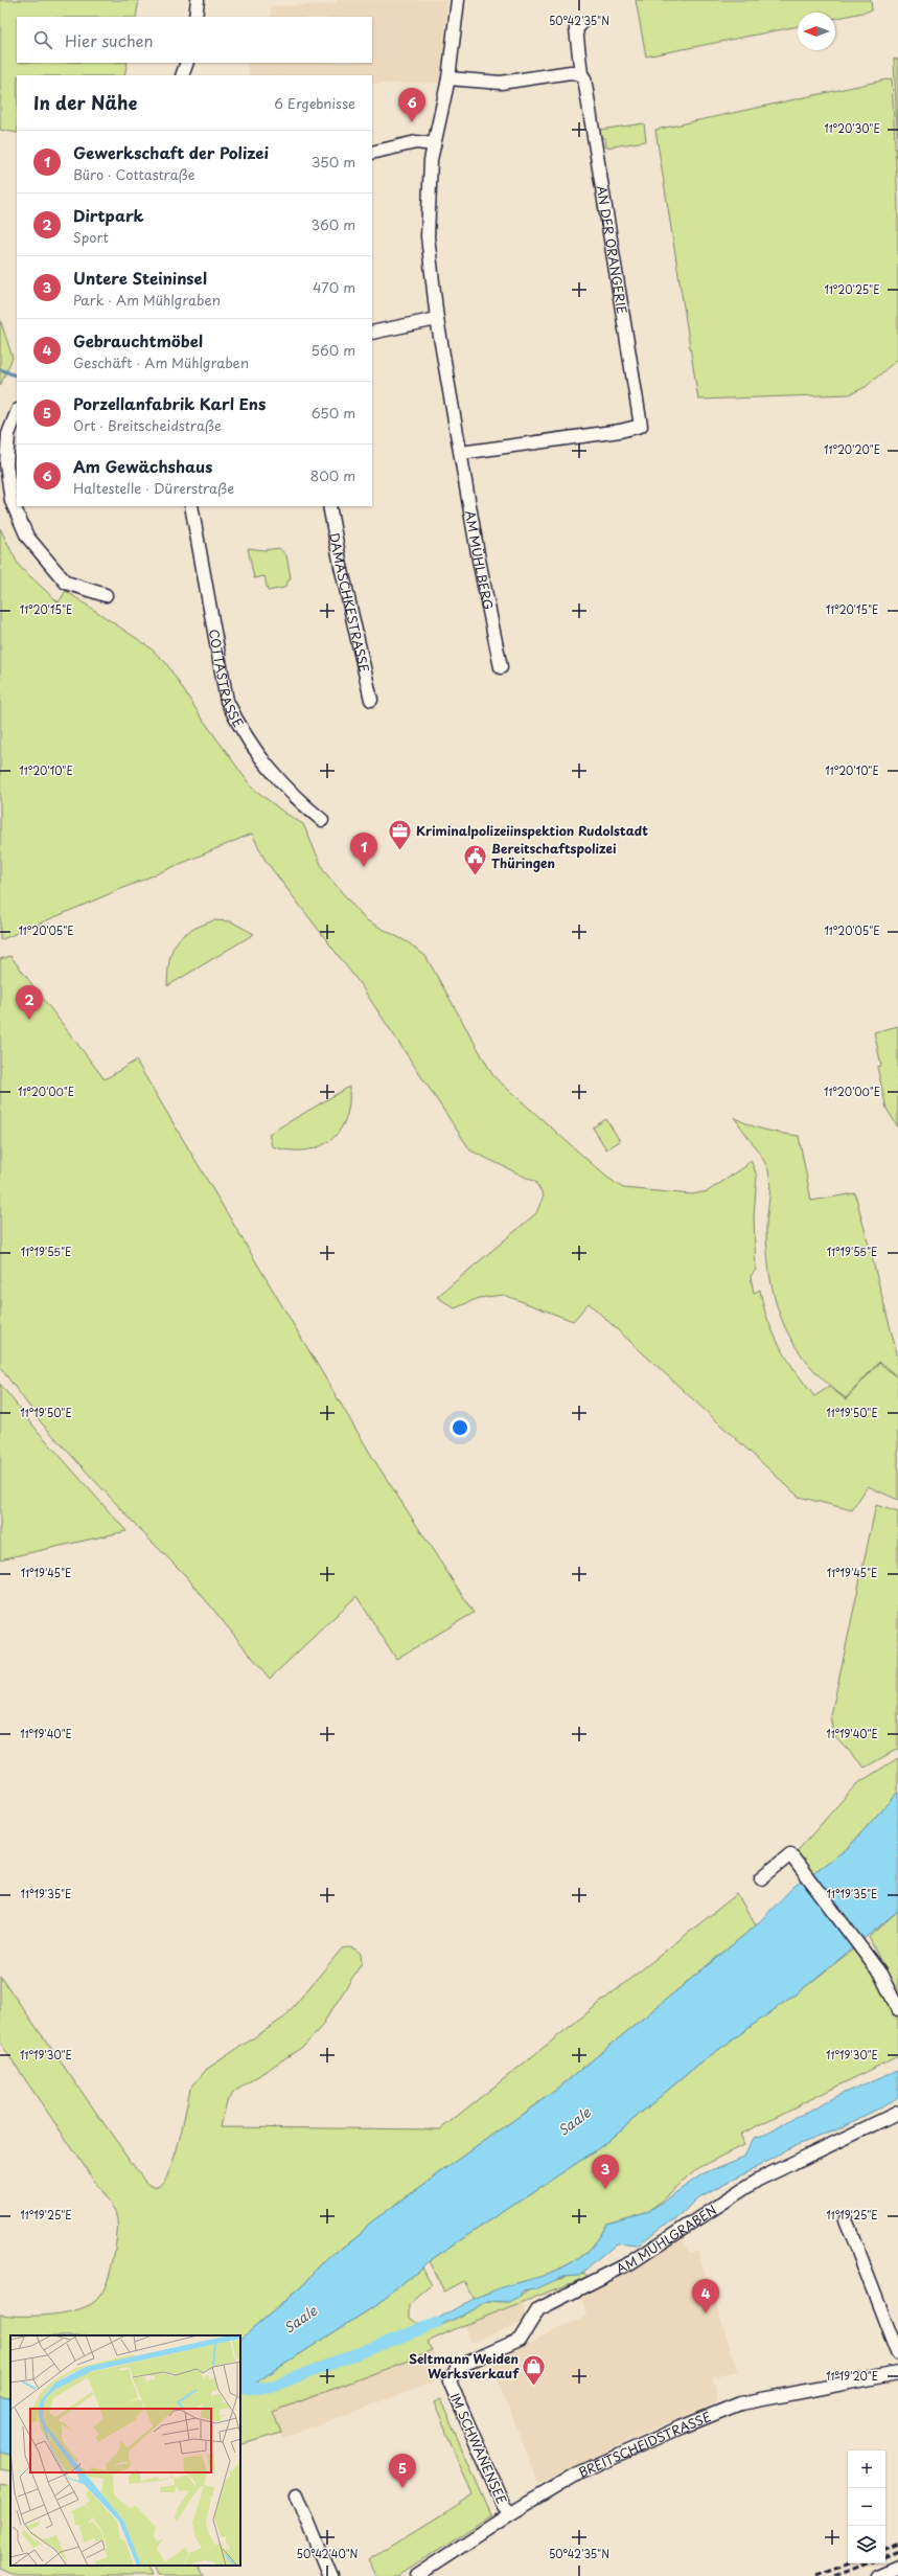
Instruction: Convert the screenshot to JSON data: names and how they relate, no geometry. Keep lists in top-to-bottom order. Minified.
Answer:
{"streets":{"street":["AN DER ORANGERIE","AM MÜHLBERG","DAMASCHKESTRASSE","COTTASTRASSE","AM MÜHLGRABEN","BREITSCHEIDSTRASSE","IM SCHWANENSEE"]},"crossings":[["AN DER ORANGERIE","AM MÜHLBERG"],["AM MÜHLGRABEN","IM SCHWANENSEE"],["BREITSCHEIDSTRASSE","IM SCHWANENSEE"]],"water":["Saale"],"places":{"office":["Kriminalpolizeiinspektion Rudolstadt"],"public building":["Bereitschaftspolizei Thüringen"],"shop":["Seltmann Weiden Werksverkauf"]},"north":"left","page":{"search":"Hier suchen","heading":["In der Nähe","6 Ergebnisse"],"pins":["6","1","2","3","4","5"],"list":[{"mark":"1","name":"Gewerkschaft der Polizei","note":"Büro · Cottastraße","value":"350 m"},{"mark":"2","name":"Dirtpark","note":"Sport","value":"360 m"},{"mark":"3","name":"Untere Steininsel","note":"Park · Am Mühlgraben","value":"470 m"},{"mark":"4","name":"Gebrauchtmöbel","note":"Geschäft · Am Mühlgraben","value":"560 m"},{"mark":"5","name":"Porzellanfabrik Karl Ens","note":"Ort · Breitscheidstraße","value":"650 m"},{"mark":"6","name":"Am Gewächshaus","note":"Haltestelle · Dürerstraße","value":"800 m"}],"map_buttons":["+","−"]},"coordinates":["50°42'35\"N","11°20'30\"E","11°20'25\"E","11°20'20\"E","11°20'15\"E","11°20'10\"E","11°20'05\"E","11°20'00\"E","11°19'55\"E","11°19'50\"E","11°19'45\"E","11°19'40\"E","11°19'35\"E","11°19'30\"E","11°19'25\"E","11°19'20\"E","50°42'40\"N"]}
